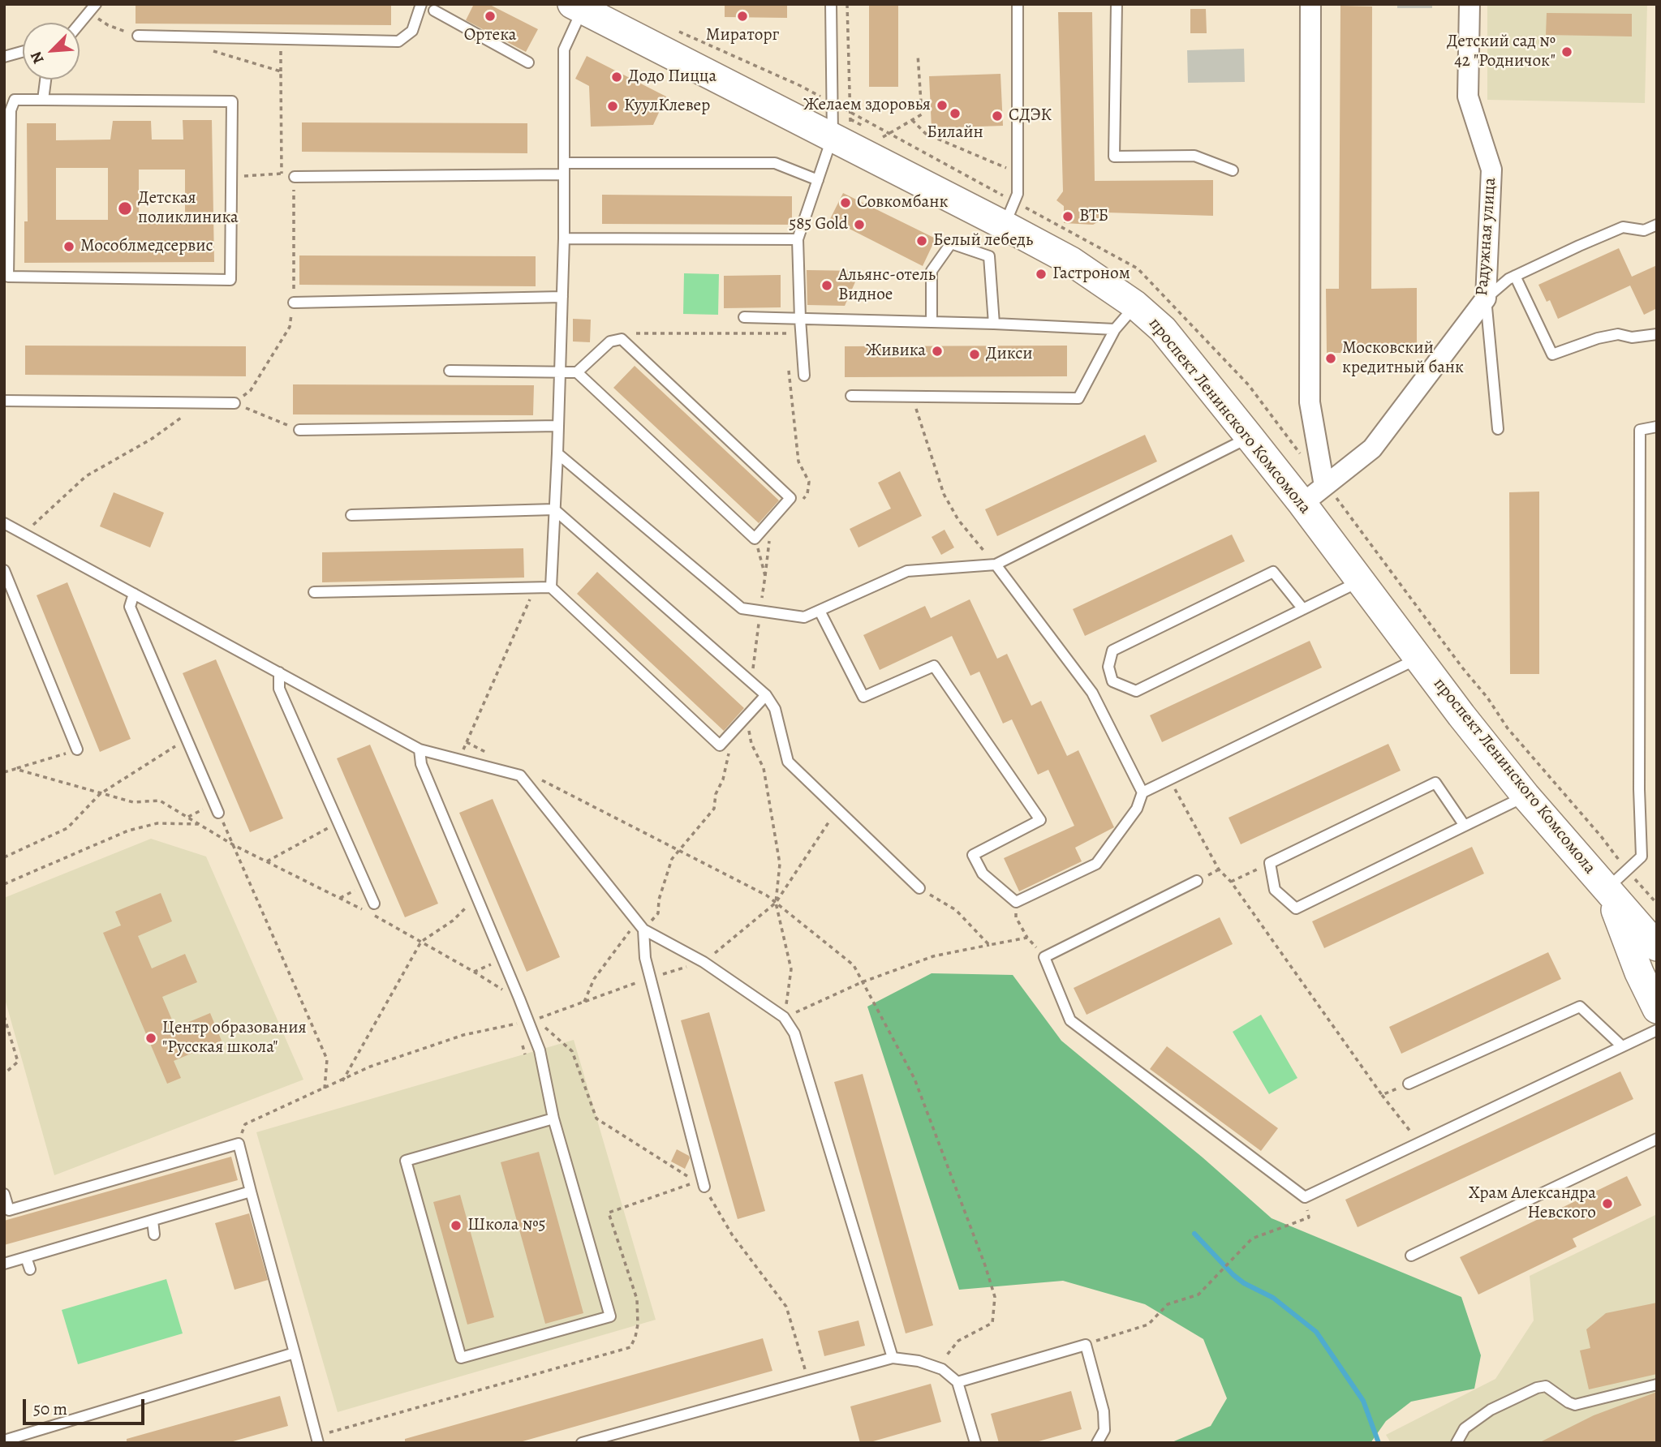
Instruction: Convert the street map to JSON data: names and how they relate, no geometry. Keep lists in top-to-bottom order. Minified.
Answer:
{"streets":{"main road":["проспект Ленинского Комсомола"],"street":["Радужная улица"]},"crossings":[["Радужная улица","проспект Ленинского Комсомола"]],"places":["Ортека","Мираторг","Детский сад № 42 \"Родничок\"","Додо Пицца","Желаем здоровья","КуулКлевер","Билайн","СДЭК","Совкомбанк","Детская поликлиника","ВТБ","585 Gold","Белый лебедь","Мособлмедсервис","Гастроном","Альянс-отель Видное","Живика","Дикси","Московский кредитный банк","Центр образования \"Русская школа\"","Храм Александра Невского","Школа №5"],"scale_bar":"50 m","north":"bottom left"}
